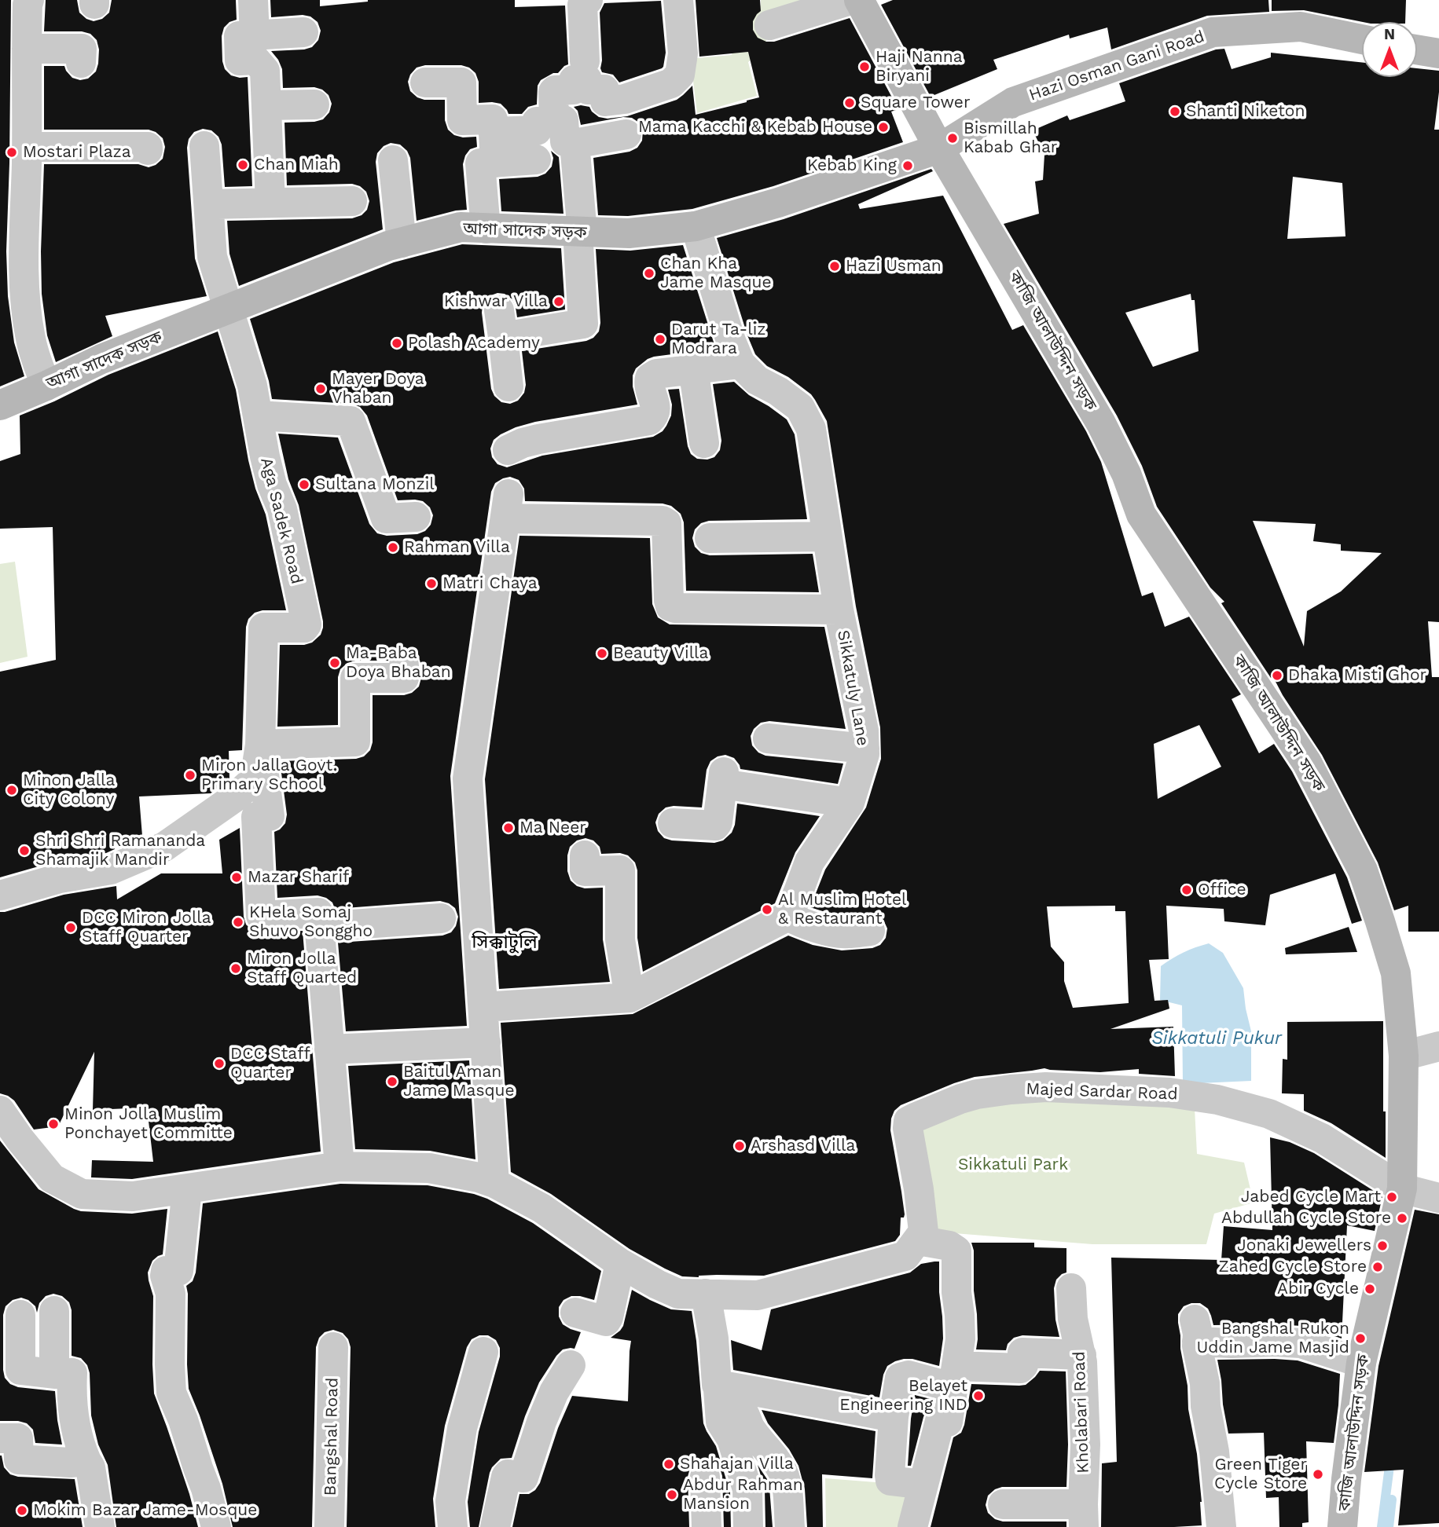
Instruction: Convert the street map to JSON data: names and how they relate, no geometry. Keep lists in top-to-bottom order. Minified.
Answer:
{"streets":{"street":["Hazi Osman Gani Road","আগা সাদেক সড়ক","কাজি আলাউদ্দিন সড়ক","Aga Sadek Road","Sikkatuly Lane","Majed Sardar Road","Kholabari Road","Bangshal Road"]},"crossings":[["Hazi Osman Gani Road","আগা সাদেক সড়ক"],["Hazi Osman Gani Road","কাজি আলাউদ্দিন সড়ক"],["আগা সাদেক সড়ক","কাজি আলাউদ্দিন সড়ক"],["আগা সাদেক সড়ক","Aga Sadek Road"],["আগা সাদেক সড়ক","Sikkatuly Lane"],["কাজি আলাউদ্দিন সড়ক","Majed Sardar Road"]],"districts":["সিক্কাটুলি"],"water":["Sikkatuli Pukur"],"parks":["Sikkatuli Park"],"places":["Haji Nanna Biryani","Square Tower","Shanti Niketon","Mama Kacchi & Kebab House","Bismillah Kabab Ghar","Mostari Plaza","Chan Miah","Kebab King","Hazi Usman","Chan Kha Jame Masque","Kishwar Villa","Darut Ta-liz Modrara","Polash Academy","Mayer Doya Vhaban","Sultana Monzil","Rahman Villa","Matri Chaya","Beauty Villa","Ma-Baba Doya Bhaban","Dhaka Misti Ghor","Miron Jalla Govt. Primary School","Minon Jalla City Colony","Ma Neer","Shri Shri Ramananda Shamajik Mandir","Mazar Sharif","Office","Al Muslim Hotel & Restaurant","KHela Somaj Shuvo Songgho","DCC Miron Jolla Staff Quarter","Miron Jolla Staff Quarted","DCC Staff Quarter","Baitul Aman Jame Masque","Minon Jolla Muslim Ponchayet Committe","Arshasd Villa","Jabed Cycle Mart","Abdullah Cycle Store","Jonaki Jewellers","Zahed Cycle Store","Abir Cycle","Bangshal Rukon Uddin Jame Masjid","Belayet Engineering IND","Shahajan Villa","Green Tiger Cycle Store","Abdur Rahman Mansion","Mokim Bazar Jame-Mosque"],"north":"top"}
